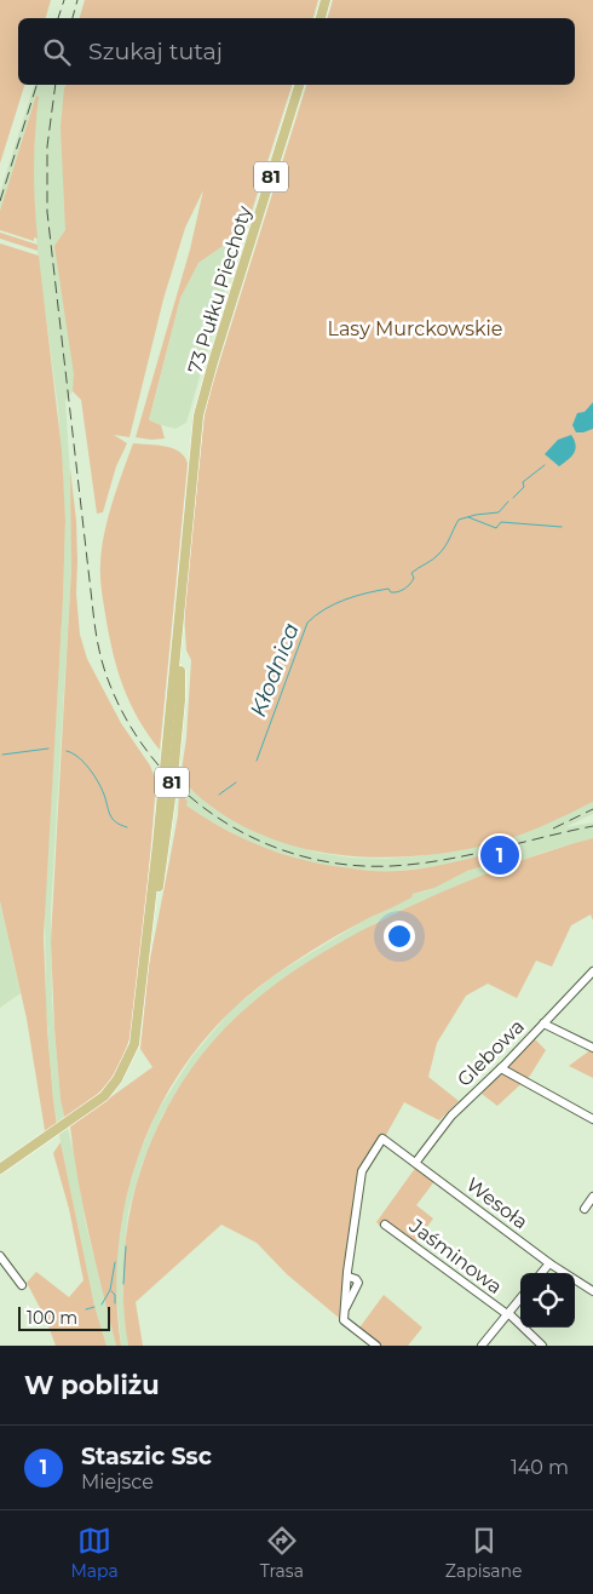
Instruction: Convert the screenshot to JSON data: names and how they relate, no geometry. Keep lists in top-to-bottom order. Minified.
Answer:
{"streets":{"main road":["81","73 Pułku Piechoty"],"street":["Glebowa","Wesoła","Jaśminowa"]},"crossings":[["Glebowa","Wesoła"]],"water":["Kłodnica"],"parks":["Lasy Murckowskie"],"scale_bar":"100 m","page":{"search":"Szukaj tutaj","pins":"1","scale":"100 m","heading":"W pobliżu","list":[{"mark":"1","name":"Staszic Ssc","note":"Miejsce","value":"140 m"}],"nav":["Mapa","Trasa","Zapisane"]}}
